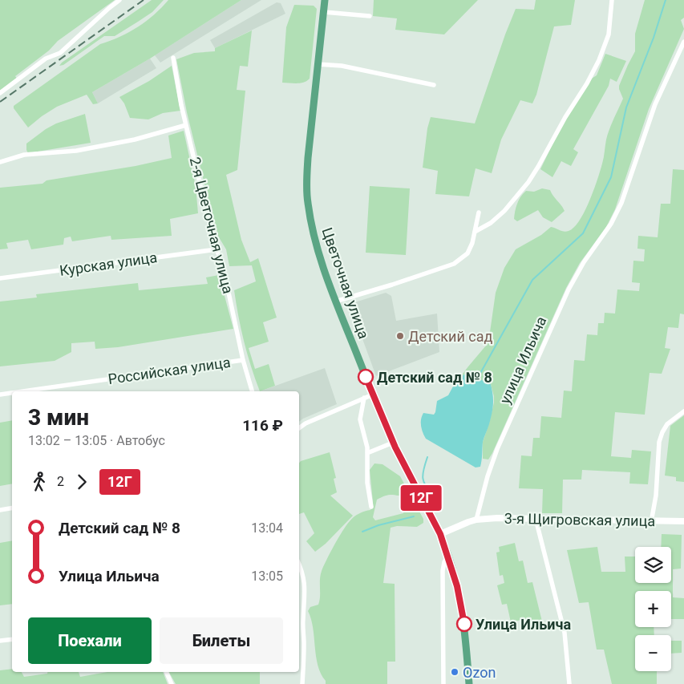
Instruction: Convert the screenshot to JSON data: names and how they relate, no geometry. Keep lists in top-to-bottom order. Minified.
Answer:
{"streets":{"main road":["Цветочная улица"],"street":["2-я Цветочная улица","Курская улица","улица Ильича","Российская улица","3-я Щигровская улица"]},"crossings":[["2-я Цветочная улица","Курская улица"],["2-я Цветочная улица","Российская улица"],["улица Ильича","3-я Щигровская улица"]],"places":["Детский сад","Детский сад № 8","Улица Ильича","Ozon"],"lines":["bus line 12Г"],"page":{"on_map":"12Г","heading":["3 мин","13:02 – 13:05 · Автобус","116 ₽"],"legs":["2","12Г"],"list":[{"name":"Детский сад № 8","value":"13:04"},{"name":"Улица Ильича","value":"13:05"}],"map_buttons":["+","−"],"buttons":["Поехали","Билеты"]}}
